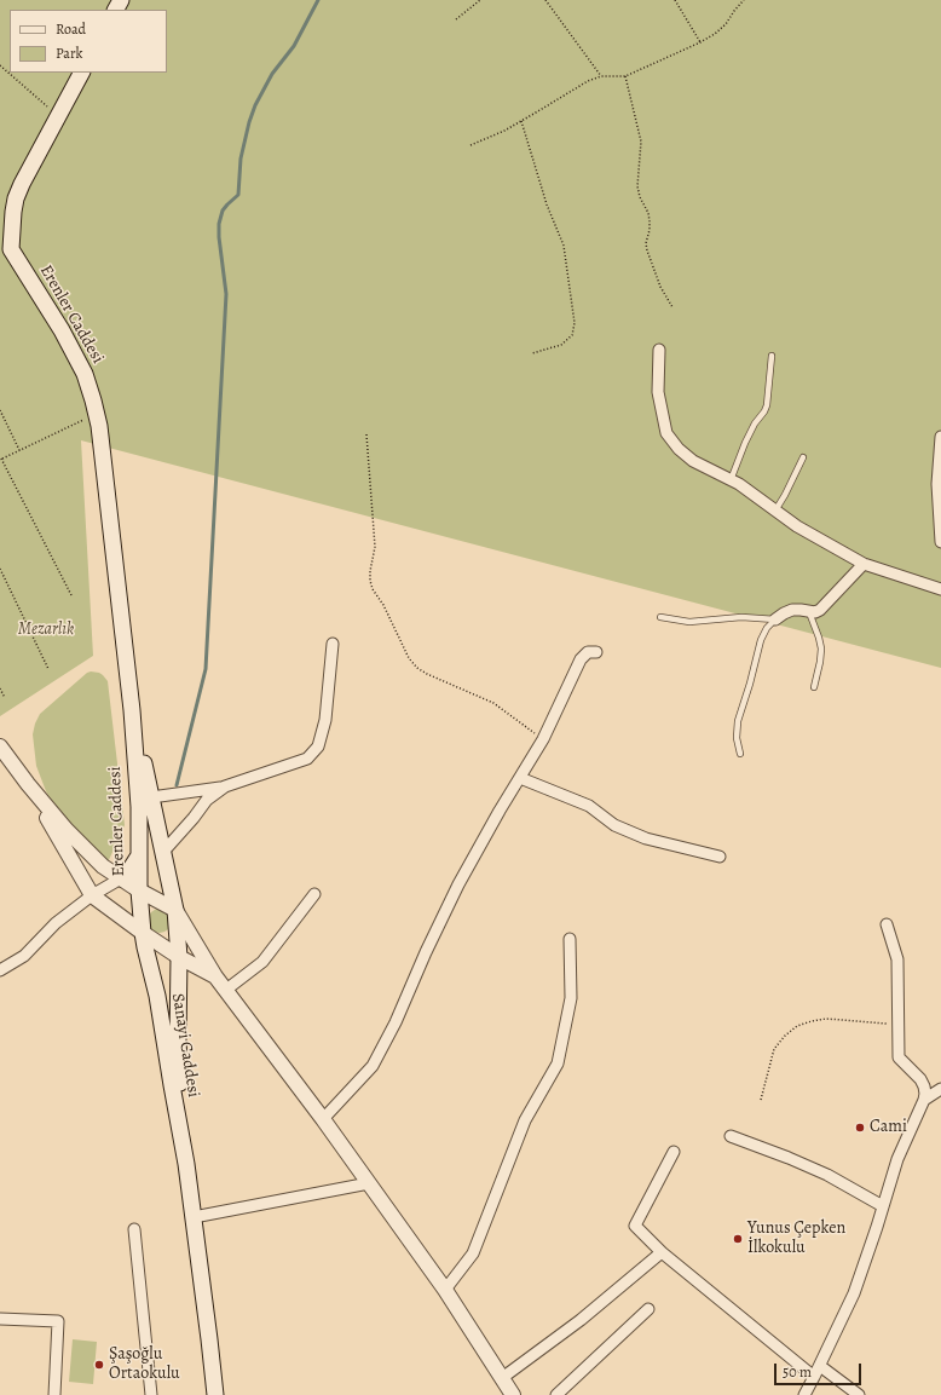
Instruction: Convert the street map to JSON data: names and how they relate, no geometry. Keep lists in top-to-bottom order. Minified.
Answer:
{"streets":{"main road":["Erenler Caddesi","Sanayi Caddesi"]},"crossings":[["Erenler Caddesi","Sanayi Caddesi"]],"parks":["Mezarlık"],"places":["Cami","Yunus Çepken İlkokulu","Şaşoğlu Ortaokulu"],"legend":["Road","Park"],"scale_bar":"50 m"}
